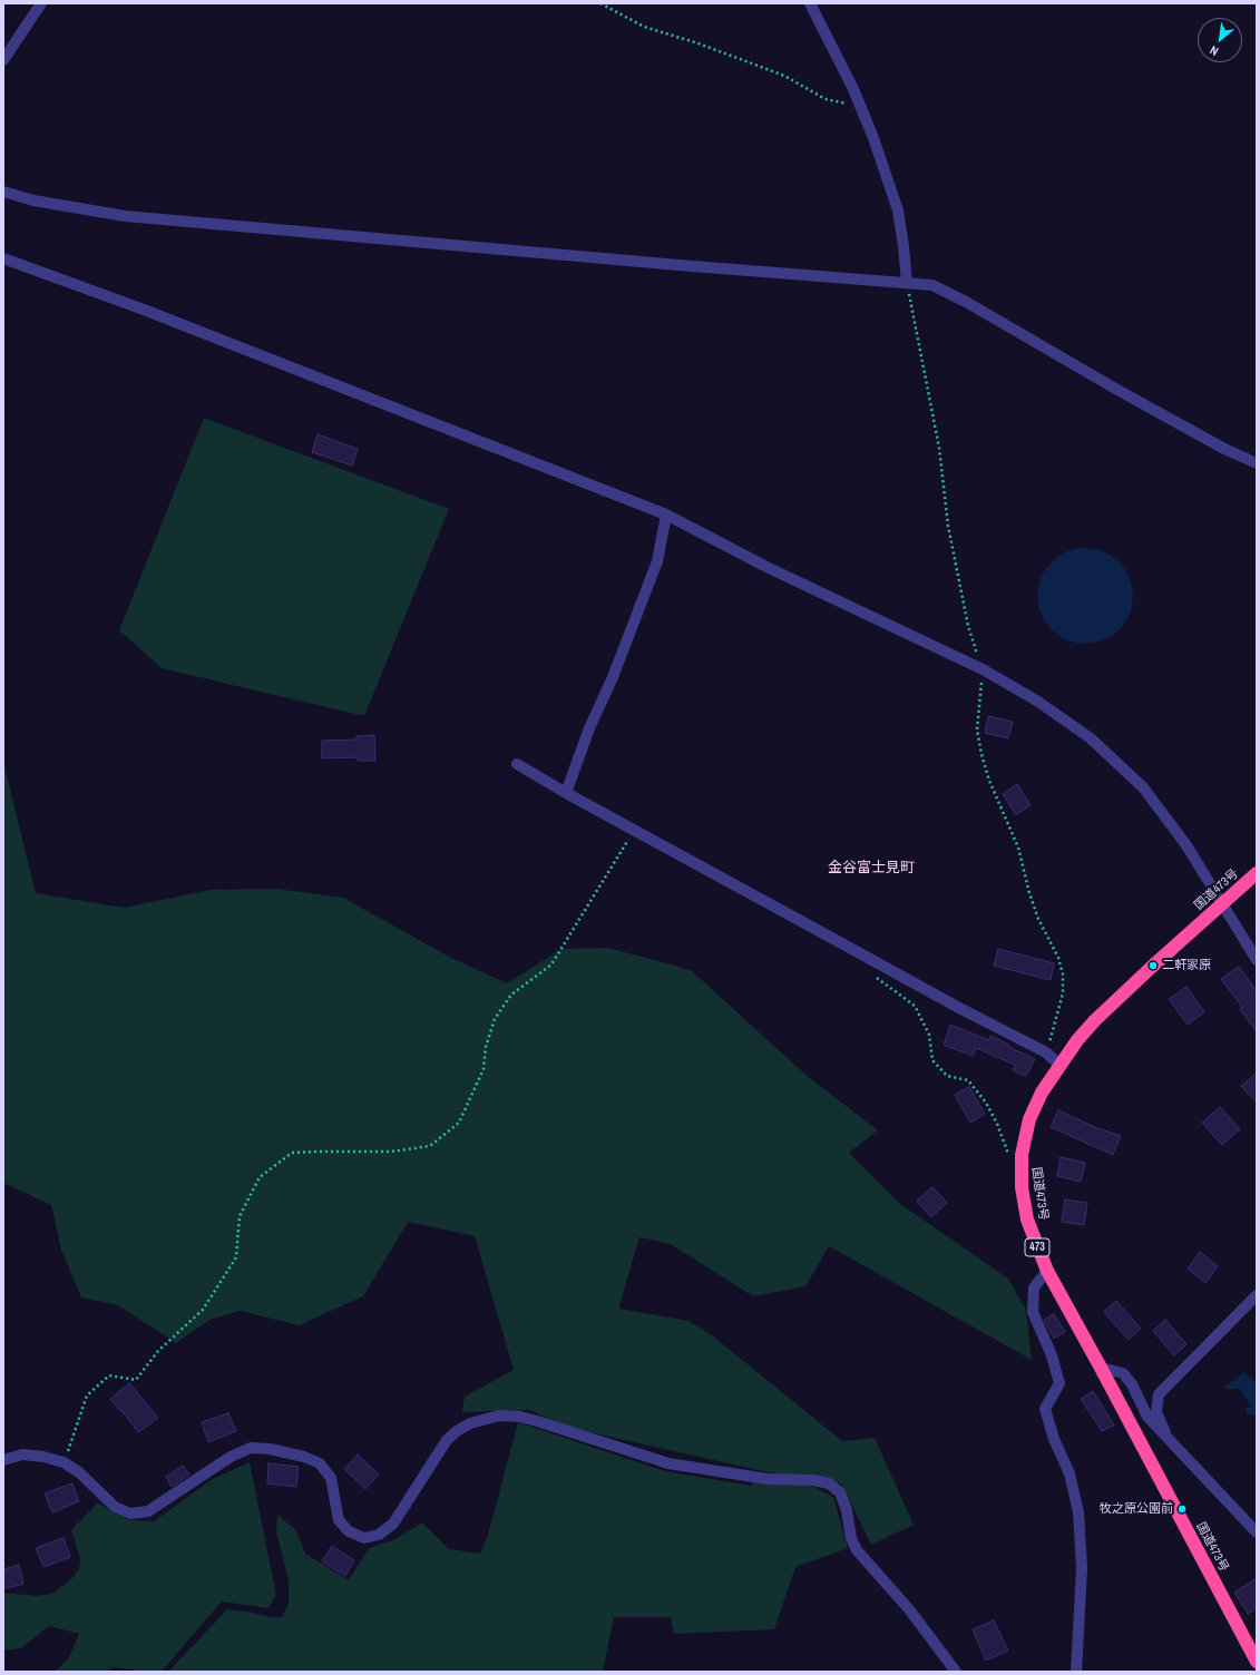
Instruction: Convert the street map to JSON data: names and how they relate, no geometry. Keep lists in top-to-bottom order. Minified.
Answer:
{"streets":{"highway":["国道473号","473"]},"districts":["金谷富士見町"],"places":["二軒家原","牧之原公園前"],"north":"bottom left"}
